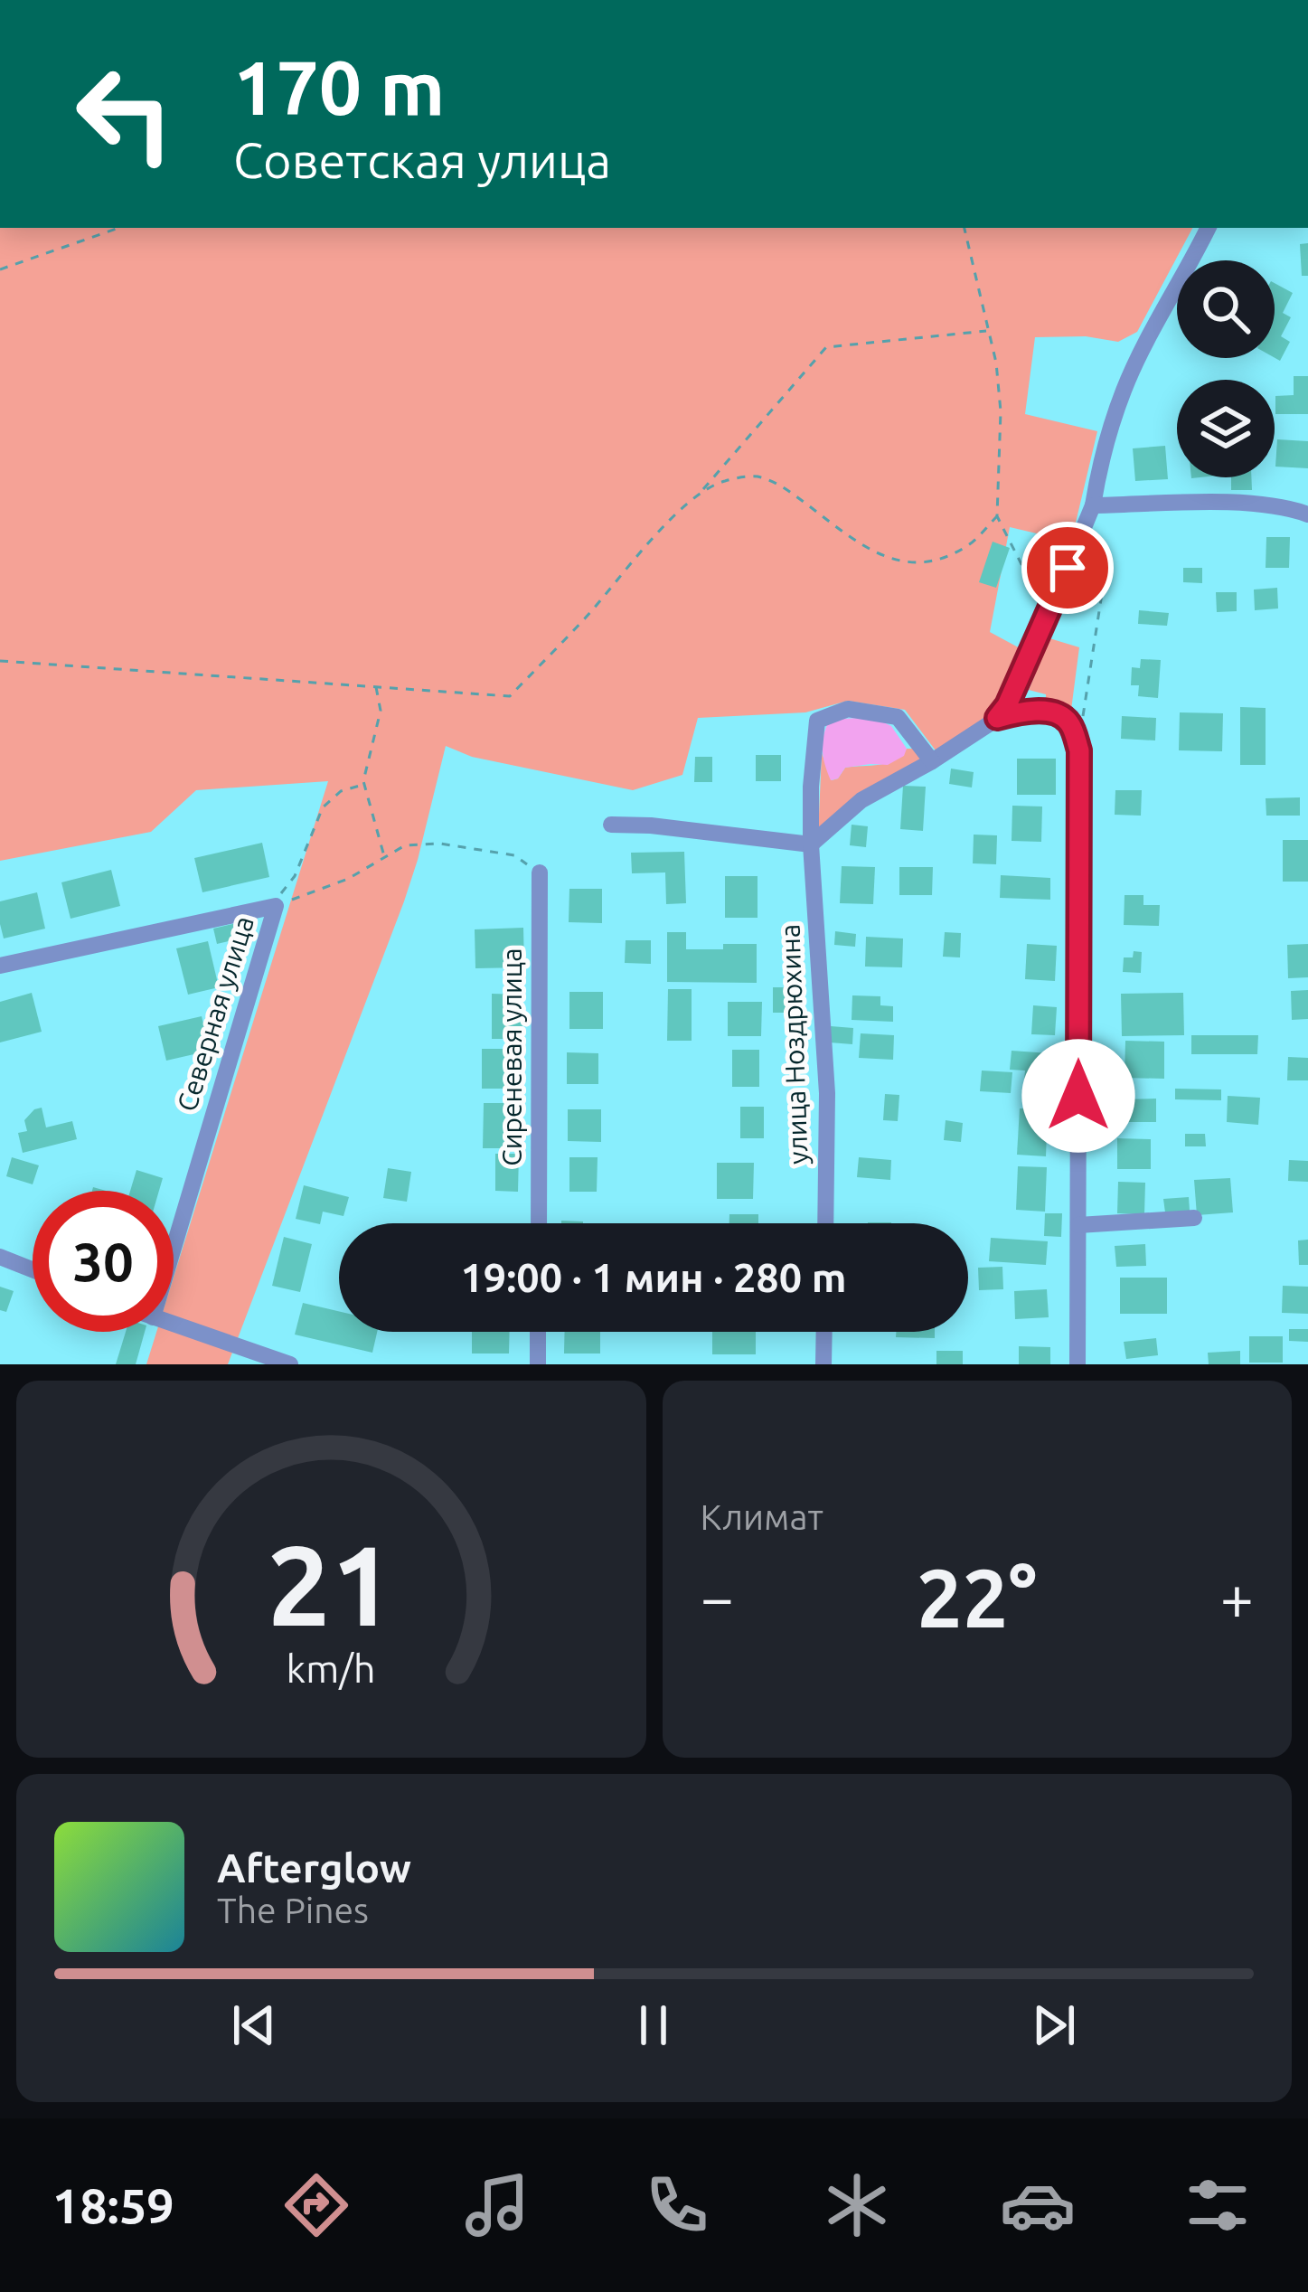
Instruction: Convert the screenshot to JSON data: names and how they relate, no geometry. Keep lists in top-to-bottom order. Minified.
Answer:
{"streets":{"street":["Северная улица","улица Ноздрюхина","Сиреневая улица"]},"page":{"turn":["170 m","Советская улица"],"limit":"30","trip":"19:00 · 1 мин · 280 m","tile":"Климат","heat":["−","22°","+"],"song":["Afterglow","The Pines"],"tabs":"18:59","gauge":["21","km/h"]}}
